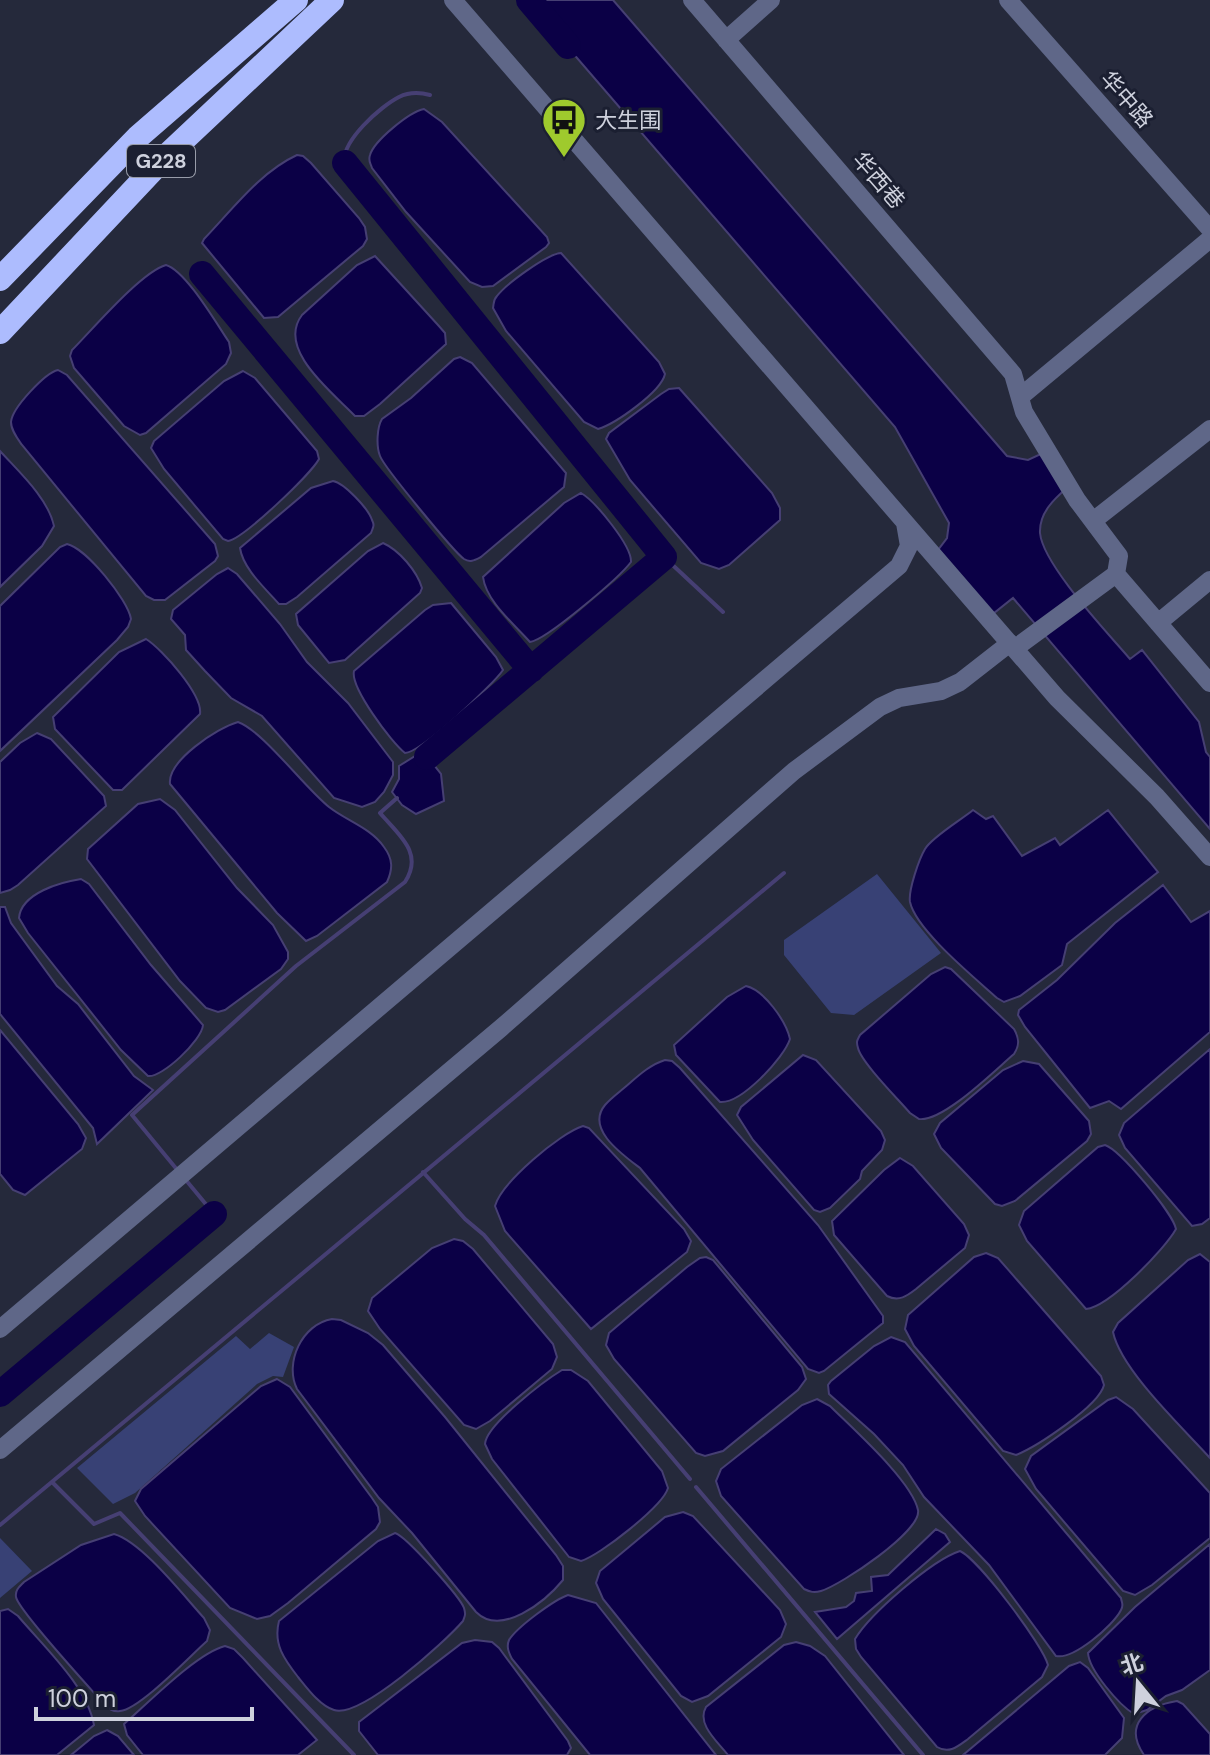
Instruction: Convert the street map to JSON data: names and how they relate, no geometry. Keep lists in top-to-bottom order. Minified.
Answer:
{"streets":{"highway":["G228"],"street":["华中路","华西巷"]},"places":{"bus stop":["大生围"]},"scale_bar":"100 m","north":"top"}
